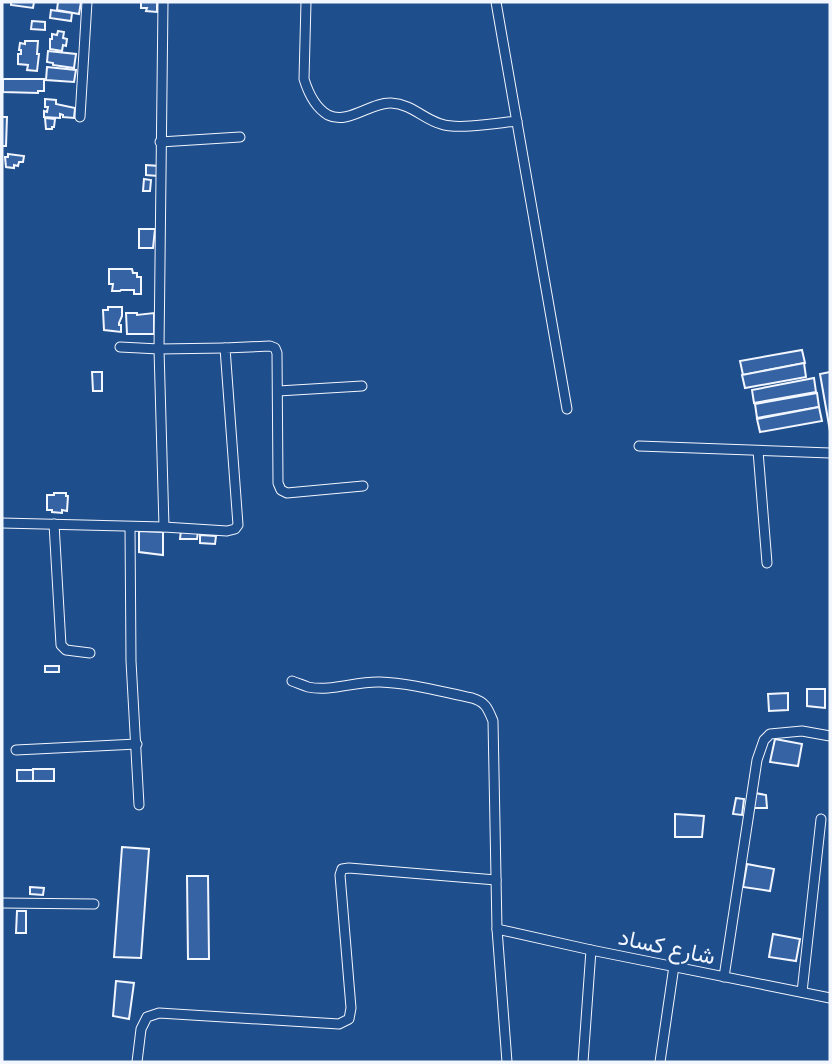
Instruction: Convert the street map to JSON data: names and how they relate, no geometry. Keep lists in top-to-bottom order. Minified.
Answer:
{"streets":{"street":["شارع كساد"]}}
